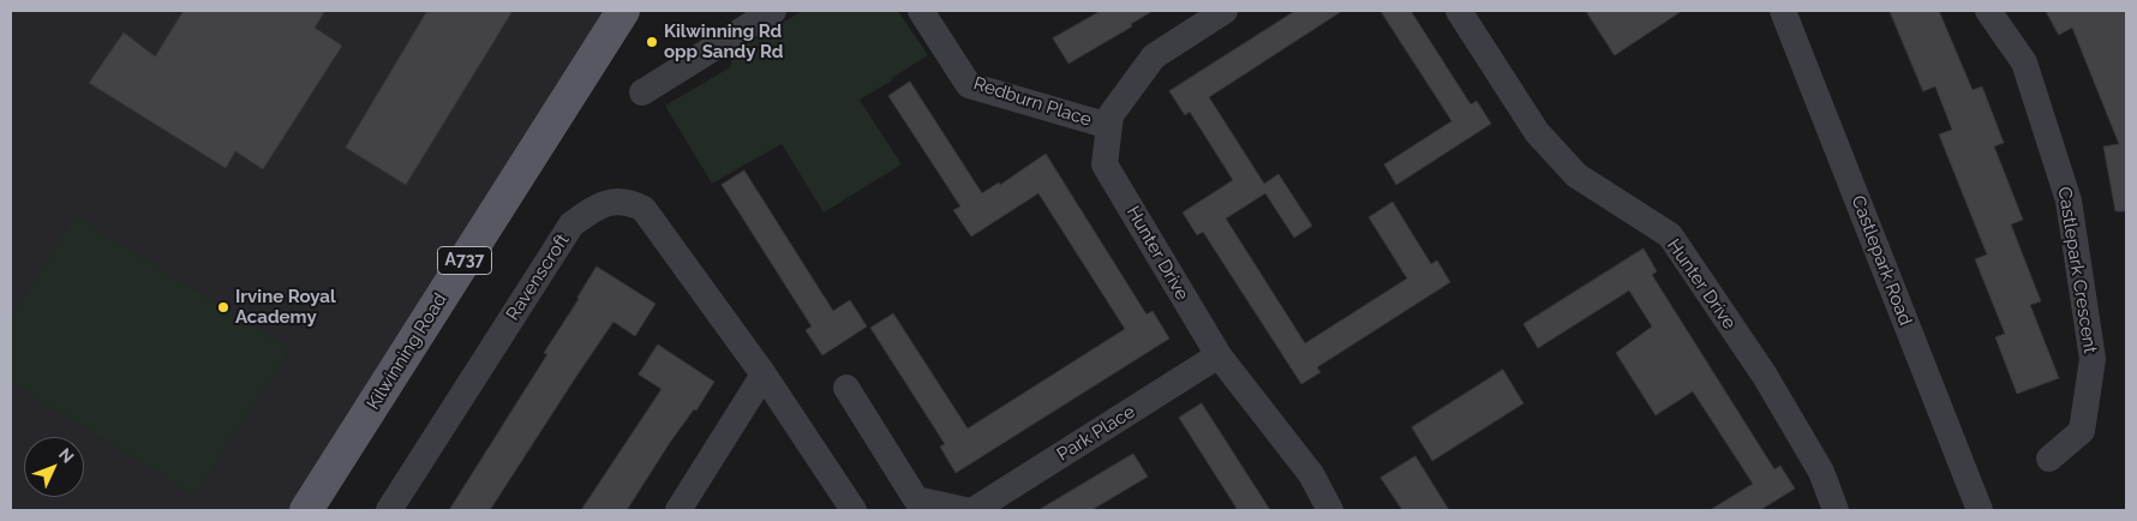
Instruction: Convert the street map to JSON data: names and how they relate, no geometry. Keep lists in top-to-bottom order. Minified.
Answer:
{"streets":{"main road":["A737","Kilwinning Road"],"street":["Redburn Place","Hunter Drive","Castlepark Road","Castlepark Crescent","Ravenscroft","Park Place"]},"crossings":[["Redburn Place","Hunter Drive"],["Hunter Drive","Park Place"]],"places":["Kilwinning Rd opp Sandy Rd","Irvine Royal Academy"],"north":"top right"}
